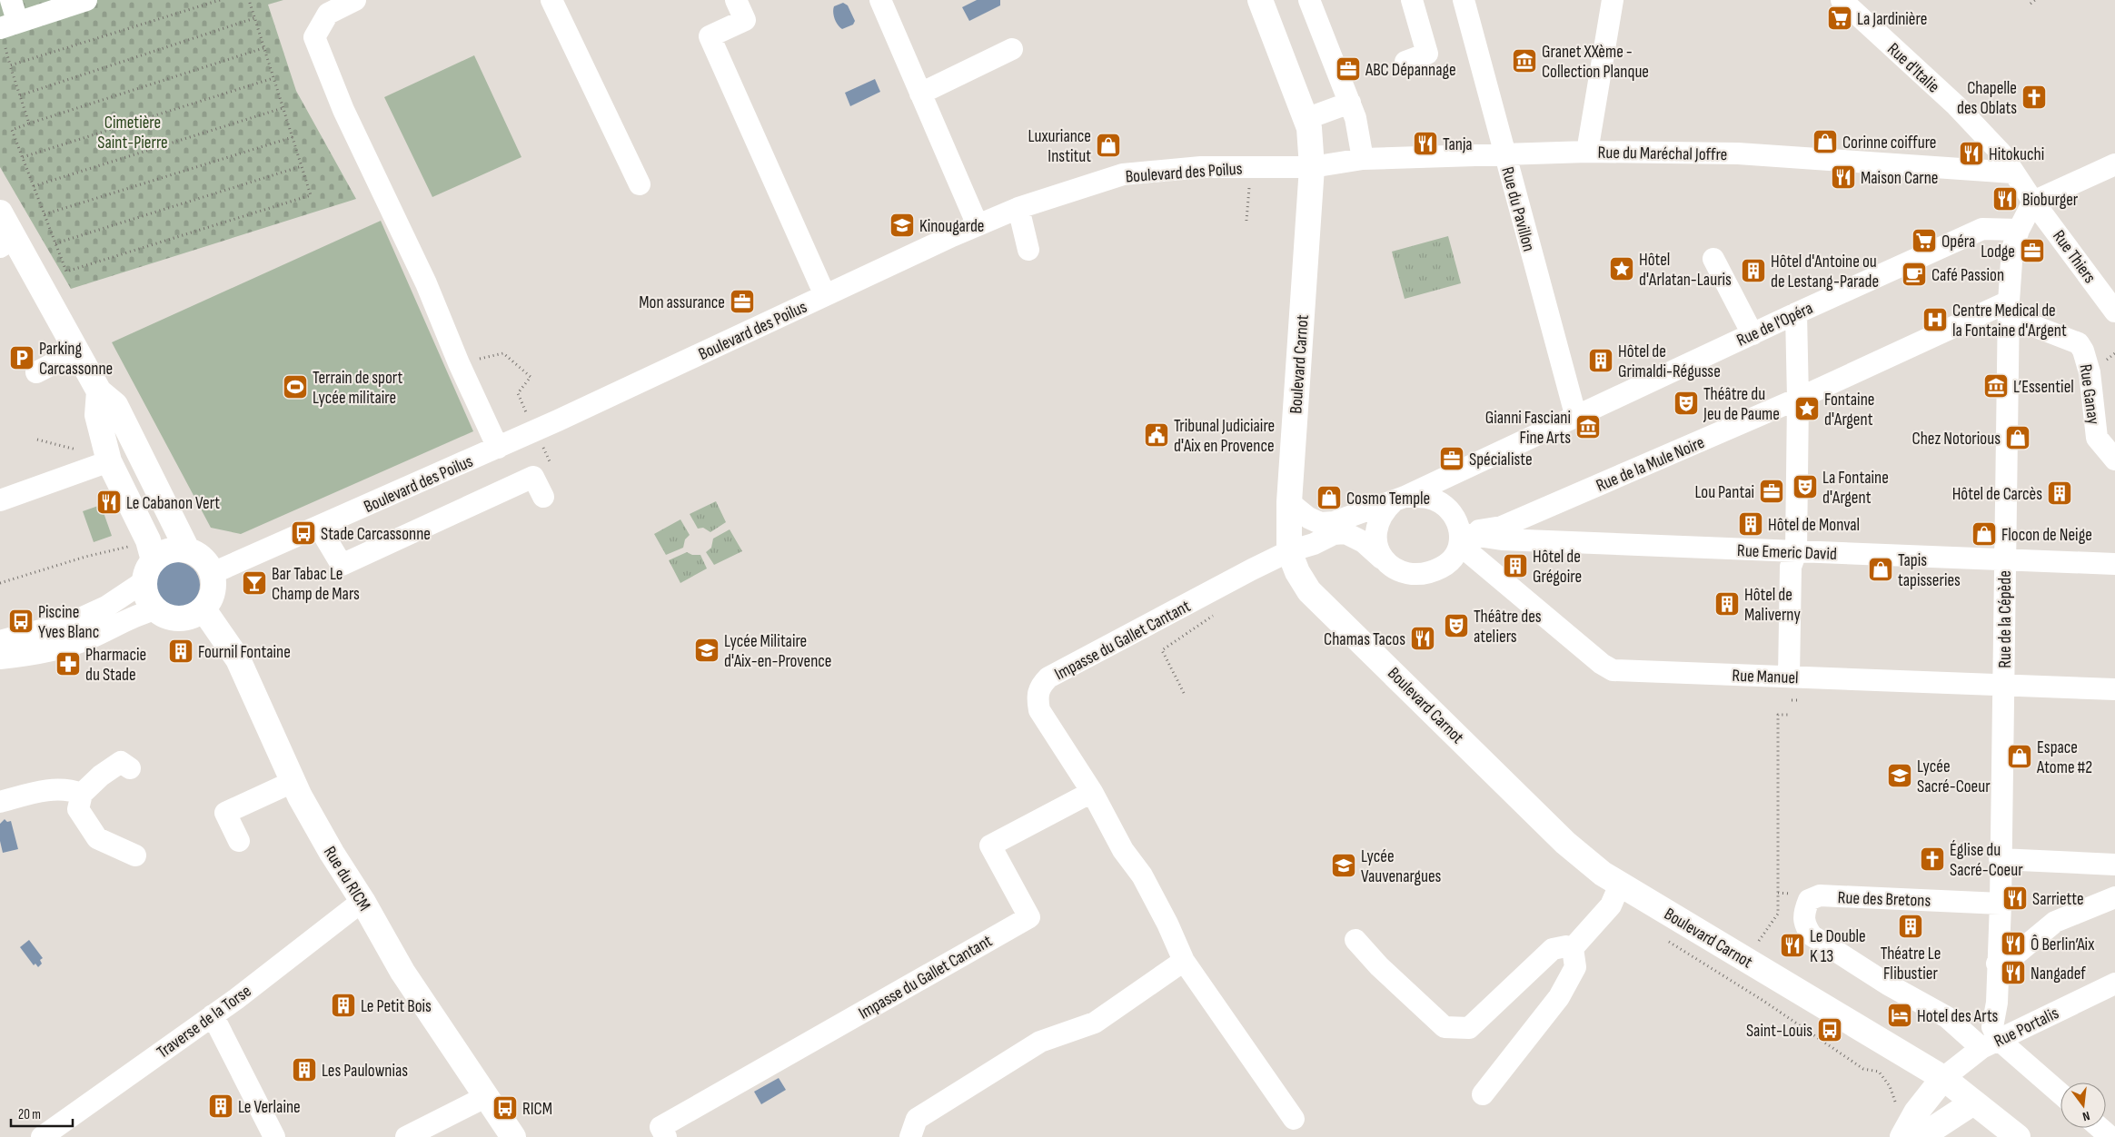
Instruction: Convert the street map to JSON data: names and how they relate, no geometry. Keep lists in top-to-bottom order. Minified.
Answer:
{"streets":{"main road":["Boulevard Carnot","Rue du RICM"],"street":["Rue d'Italie","Rue du Maréchal Joffre","Boulevard des Poilus","Rue du Pavillon","Rue Thiers","Rue de l'Opéra","Rue Ganay","Rue de la Mule Noire","Rue Emeric David","Rue de la Cépède","Impasse du Gallet Cantant","Rue Manuel","Rue des Bretons","Traverse de la Torse","Rue Portalis"]},"crossings":[["Rue d'Italie","Rue du Maréchal Joffre"],["Rue d'Italie","Rue Thiers"],["Rue d'Italie","Rue de la Cépède"],["Rue du Maréchal Joffre","Boulevard des Poilus"],["Rue du Maréchal Joffre","Rue du Pavillon"],["Rue du Maréchal Joffre","Boulevard Carnot"],["Boulevard des Poilus","Boulevard Carnot"],["Boulevard des Poilus","Rue du RICM"],["Rue du Pavillon","Rue de l'Opéra"],["Rue Thiers","Rue de la Cépède"],["Rue de l'Opéra","Boulevard Carnot"],["Rue de l'Opéra","Rue de la Mule Noire"],["Rue de l'Opéra","Rue Emeric David"],["Rue de l'Opéra","Rue de la Cépède"],["Rue de l'Opéra","Impasse du Gallet Cantant"],["Rue de l'Opéra","Rue Manuel"],["Boulevard Carnot","Impasse du Gallet Cantant"],["Boulevard Carnot","Rue Portalis"],["Rue Ganay","Rue de la Mule Noire"],["Rue Ganay","Rue de la Cépède"],["Rue de la Mule Noire","Rue Emeric David"],["Rue de la Mule Noire","Rue de la Cépède"],["Rue de la Mule Noire","Impasse du Gallet Cantant"],["Rue de la Mule Noire","Rue Manuel"],["Rue Emeric David","Rue de la Cépède"],["Rue Emeric David","Impasse du Gallet Cantant"],["Rue Emeric David","Rue Manuel"],["Rue de la Cépède","Rue Manuel"],["Rue de la Cépède","Rue des Bretons"],["Rue de la Cépède","Rue Portalis"],["Impasse du Gallet Cantant","Rue Manuel"],["Rue du RICM","Traverse de la Torse"],["Rue des Bretons","Rue Portalis"]],"parks":["Cimetière Saint-Pierre"],"places":{"supermarket":["La Jardinière","Opéra"],"museum":["Granet XXème - Collection Planque","L’Essentiel","Gianni Fasciani Fine Arts"],"office":["ABC Dépannage","Lodge","Mon assurance","Spécialiste","Lou Pantai"],"church":["Chapelle des Oblats","Église du Sacré-Coeur"],"shop":["Corinne coiffure","Luxuriance Institut","Chez Notorious","Cosmo Temple","Flocon de Neige","Tapis tapisseries","Espace Atome #2"],"restaurant":["Tanja","Hitokuchi","Maison Carne","Bioburger","Le Cabanon Vert","Chamas Tacos","Sarriette","Ô Berlin’Aix","Le Double K 13","Nangadef"],"school or university":["Kinougarde","Lycée Militaire d'Aix-en-Provence","Lycée Sacré-Coeur","Lycée Vauvenargues"],"place":["Hôtel d'Arlatan-Lauris","Fontaine d'Argent"],"building":["Hôtel d'Antoine ou de Lestang-Parade","Hôtel de Grimaldi-Régusse","Hôtel de Carcès","Hôtel de Monval","Hôtel de Grégoire","Hôtel de Maliverny","Fournil Fontaine","Théatre Le Flibustier","Le Petit Bois","Les Paulownias","Le Verlaine"],"cafe":["Café Passion"],"hospital":["Centre Medical de la Fontaine d'Argent"],"parking":["Parking Carcassonne"],"sports":["Terrain de sport Lycée militaire"],"theatre":["Théâtre du Jeu de Paume","La Fontaine d'Argent","Théâtre des ateliers"],"public building":["Tribunal Judiciaire d'Aix en Provence"],"bus stop":["Stade Carcassonne","Piscine Yves Blanc","Saint-Louis","RICM"],"bar":["Bar Tabac Le Champ de Mars"],"pharmacy":["Pharmacie du Stade"],"hotel":["Hotel des Arts"]},"scale_bar":"20 m","north":"bottom"}
